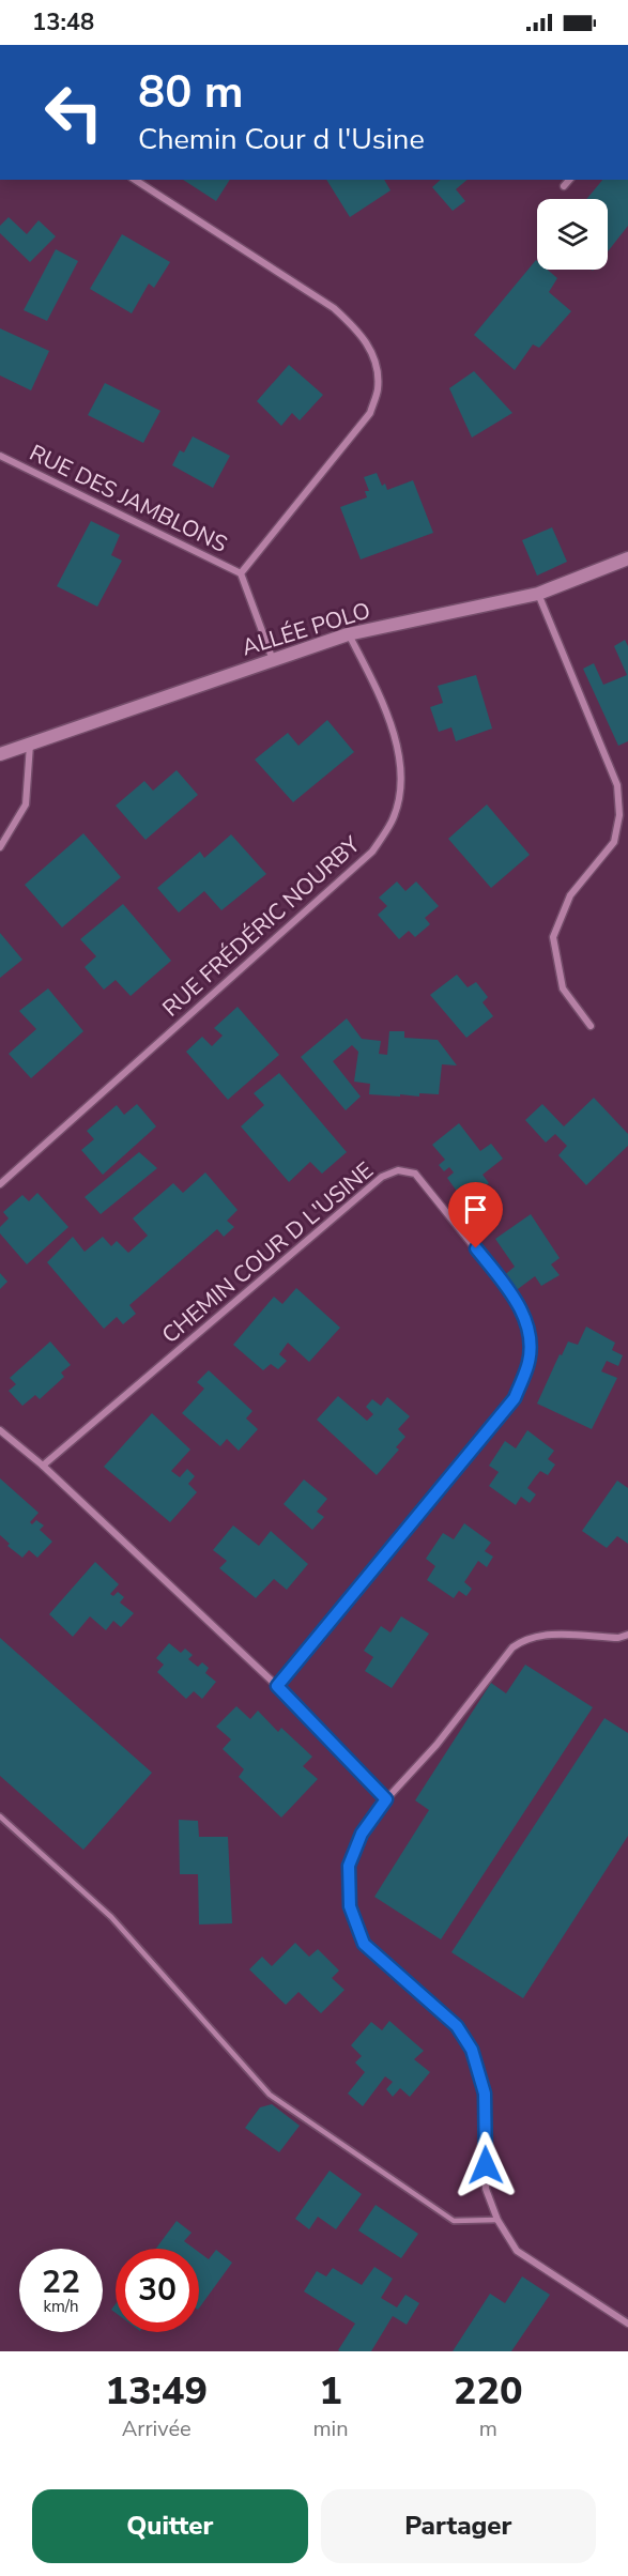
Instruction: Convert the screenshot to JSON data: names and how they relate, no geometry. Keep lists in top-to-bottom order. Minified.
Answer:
{"streets":{"street":["RUE DES JAMBLONS","ALLÉE POLO","RUE FRÉDÉRIC NOURBY","CHEMIN COUR D L'USINE"]},"crossings":[["RUE DES JAMBLONS","ALLÉE POLO"],["ALLÉE POLO","RUE FRÉDÉRIC NOURBY"]],"page":{"status":"13:48","turn":["80 m","Chemin Cour d l'Usine"],"speed":"22 km/h","limit":"30","eta":["13:49","Arrivée","1","min","220","m"],"buttons":["Quitter","Partager"]}}
